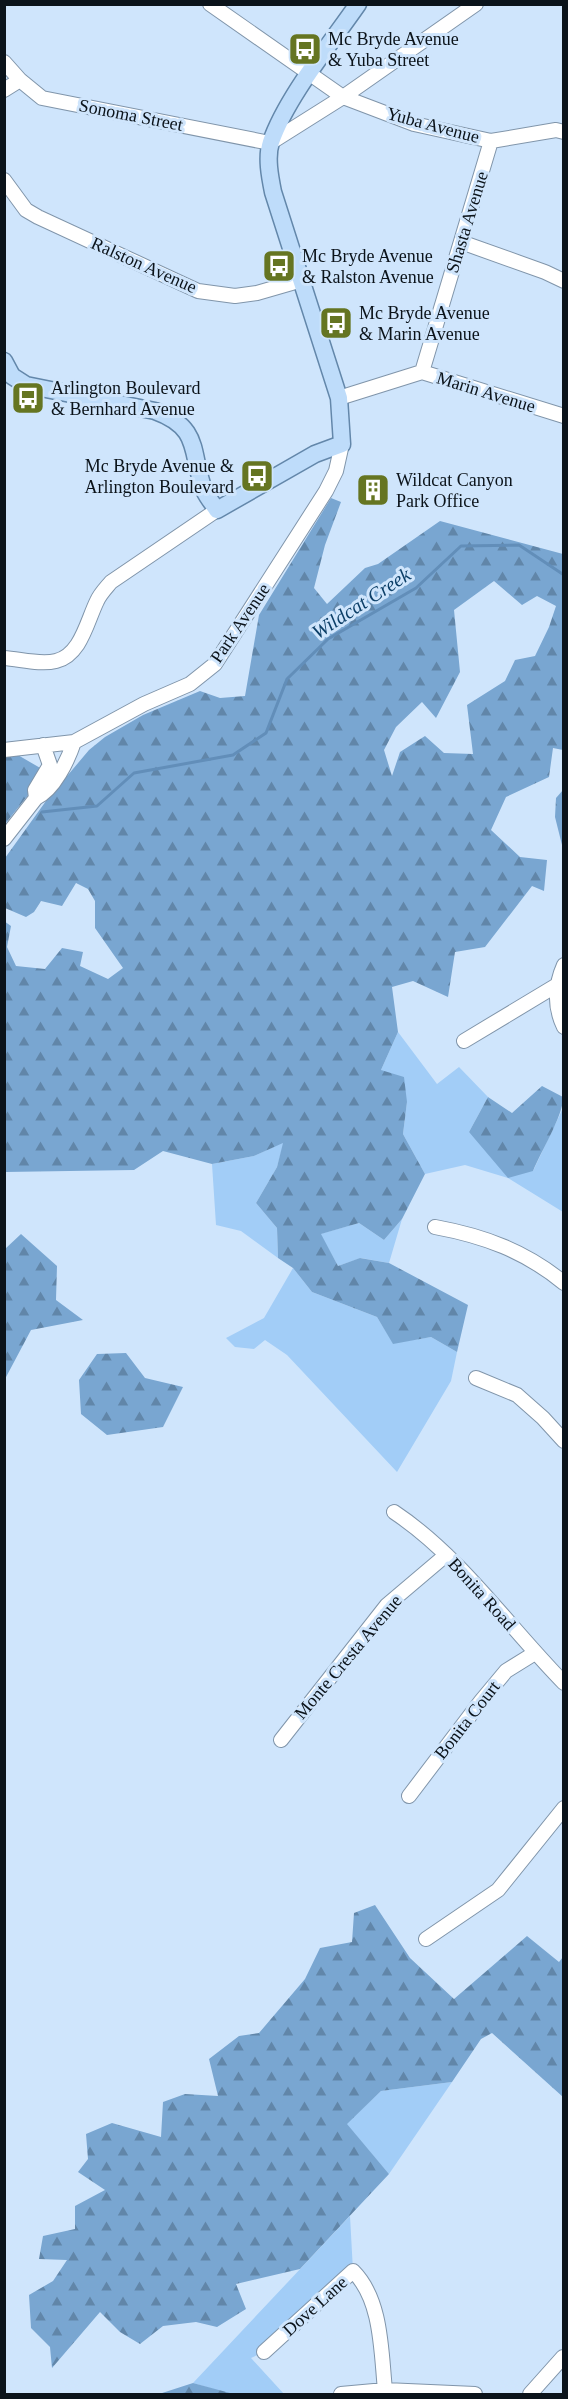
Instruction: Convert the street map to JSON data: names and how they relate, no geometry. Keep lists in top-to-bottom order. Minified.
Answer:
{"streets":{"street":["Sonoma Street","Yuba Avenue","Shasta Avenue","Ralston Avenue","Marin Avenue","Park Avenue","Bonita Road","Monte Cresta Avenue","Bonita Court","Dove Lane"]},"crossings":[["Yuba Avenue","Shasta Avenue"],["Shasta Avenue","Marin Avenue"],["Bonita Road","Monte Cresta Avenue"],["Bonita Road","Bonita Court"]],"water":["Wildcat Creek"],"places":{"bus stop":["Mc Bryde Avenue & Yuba Street","Mc Bryde Avenue & Ralston Avenue","Mc Bryde Avenue & Marin Avenue","Arlington Boulevard & Bernhard Avenue","Mc Bryde Avenue & Arlington Boulevard"],"building":["Wildcat Canyon Park Office"]}}
